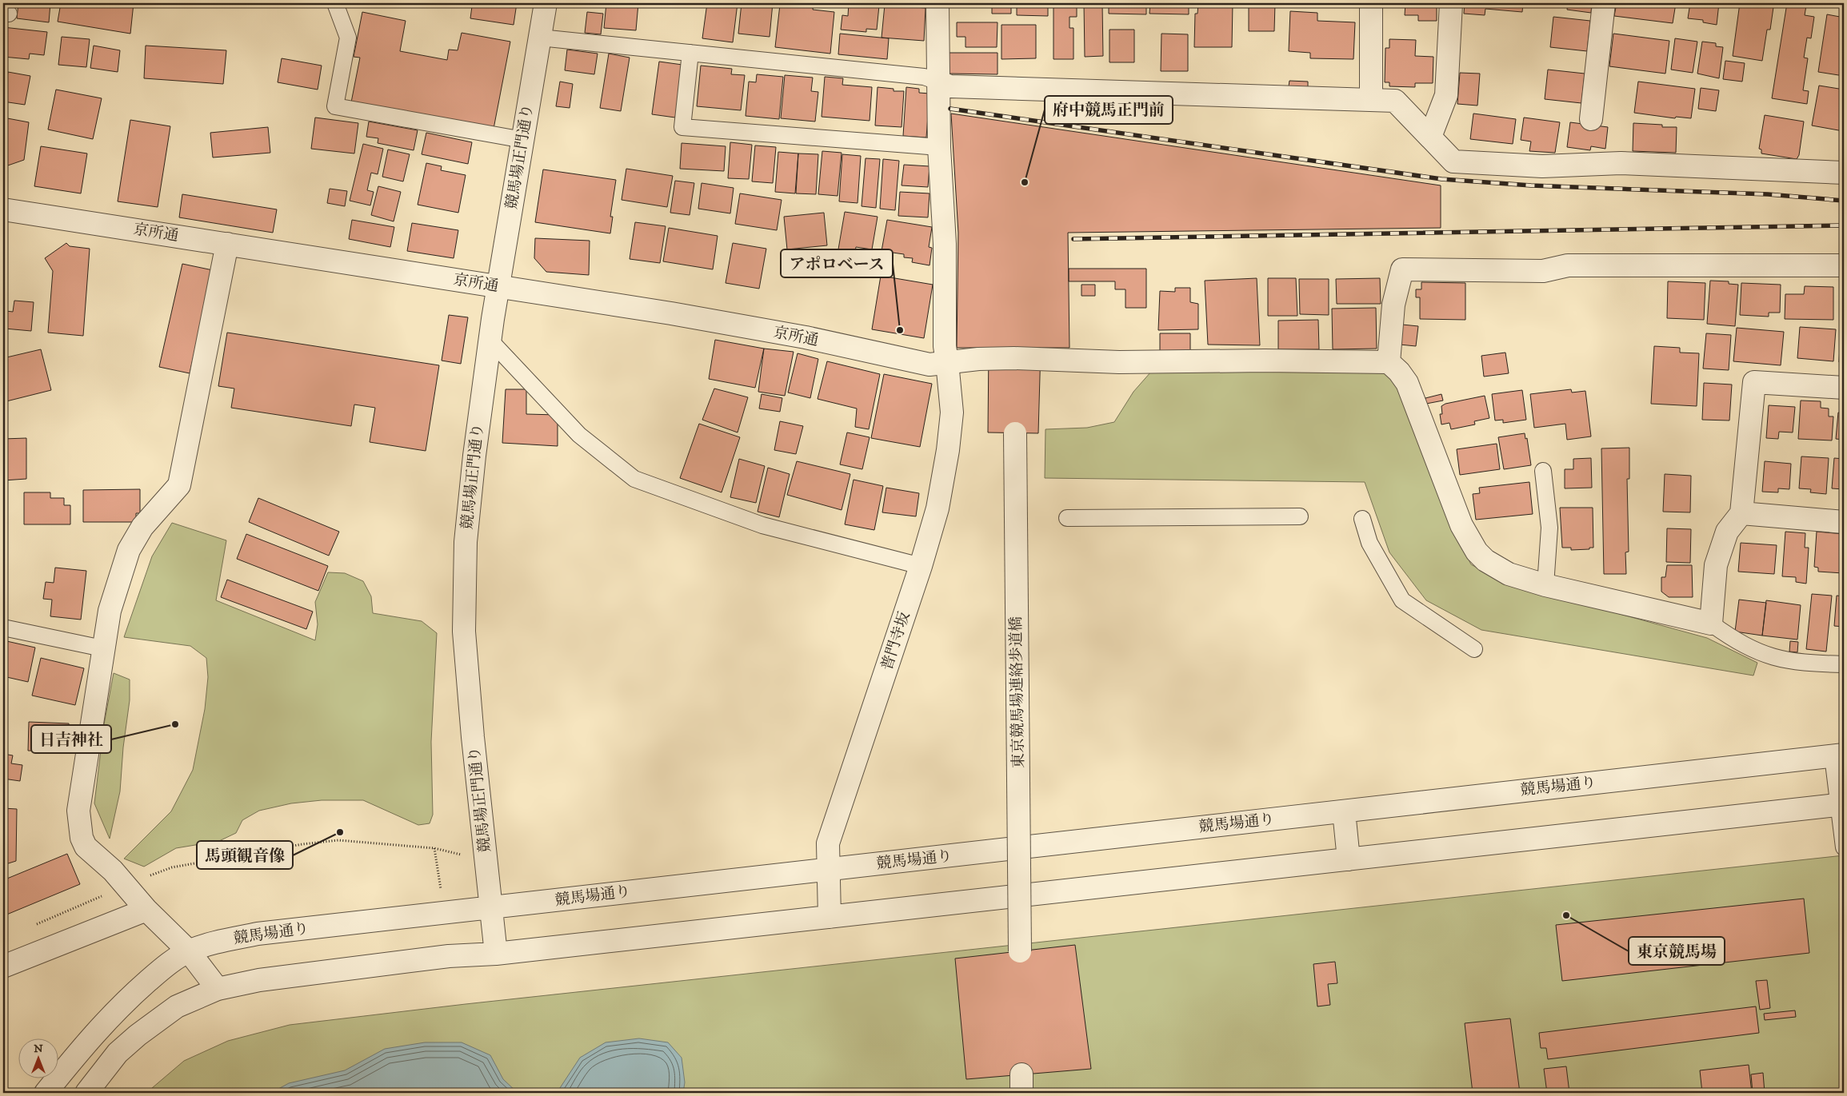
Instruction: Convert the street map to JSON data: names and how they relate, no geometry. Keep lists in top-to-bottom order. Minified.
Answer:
{"streets":{"street":["競馬場正門通り","京所通","普門寺坂","東京競馬場連絡歩道橋","競馬場通り"]},"crossings":[["競馬場正門通り","京所通"],["競馬場正門通り","競馬場通り"],["京所通","普門寺坂"],["普門寺坂","競馬場通り"]],"places":["府中競馬正門前","アポロベース","日吉神社","馬頭観音像","東京競馬場"],"north":"top"}
